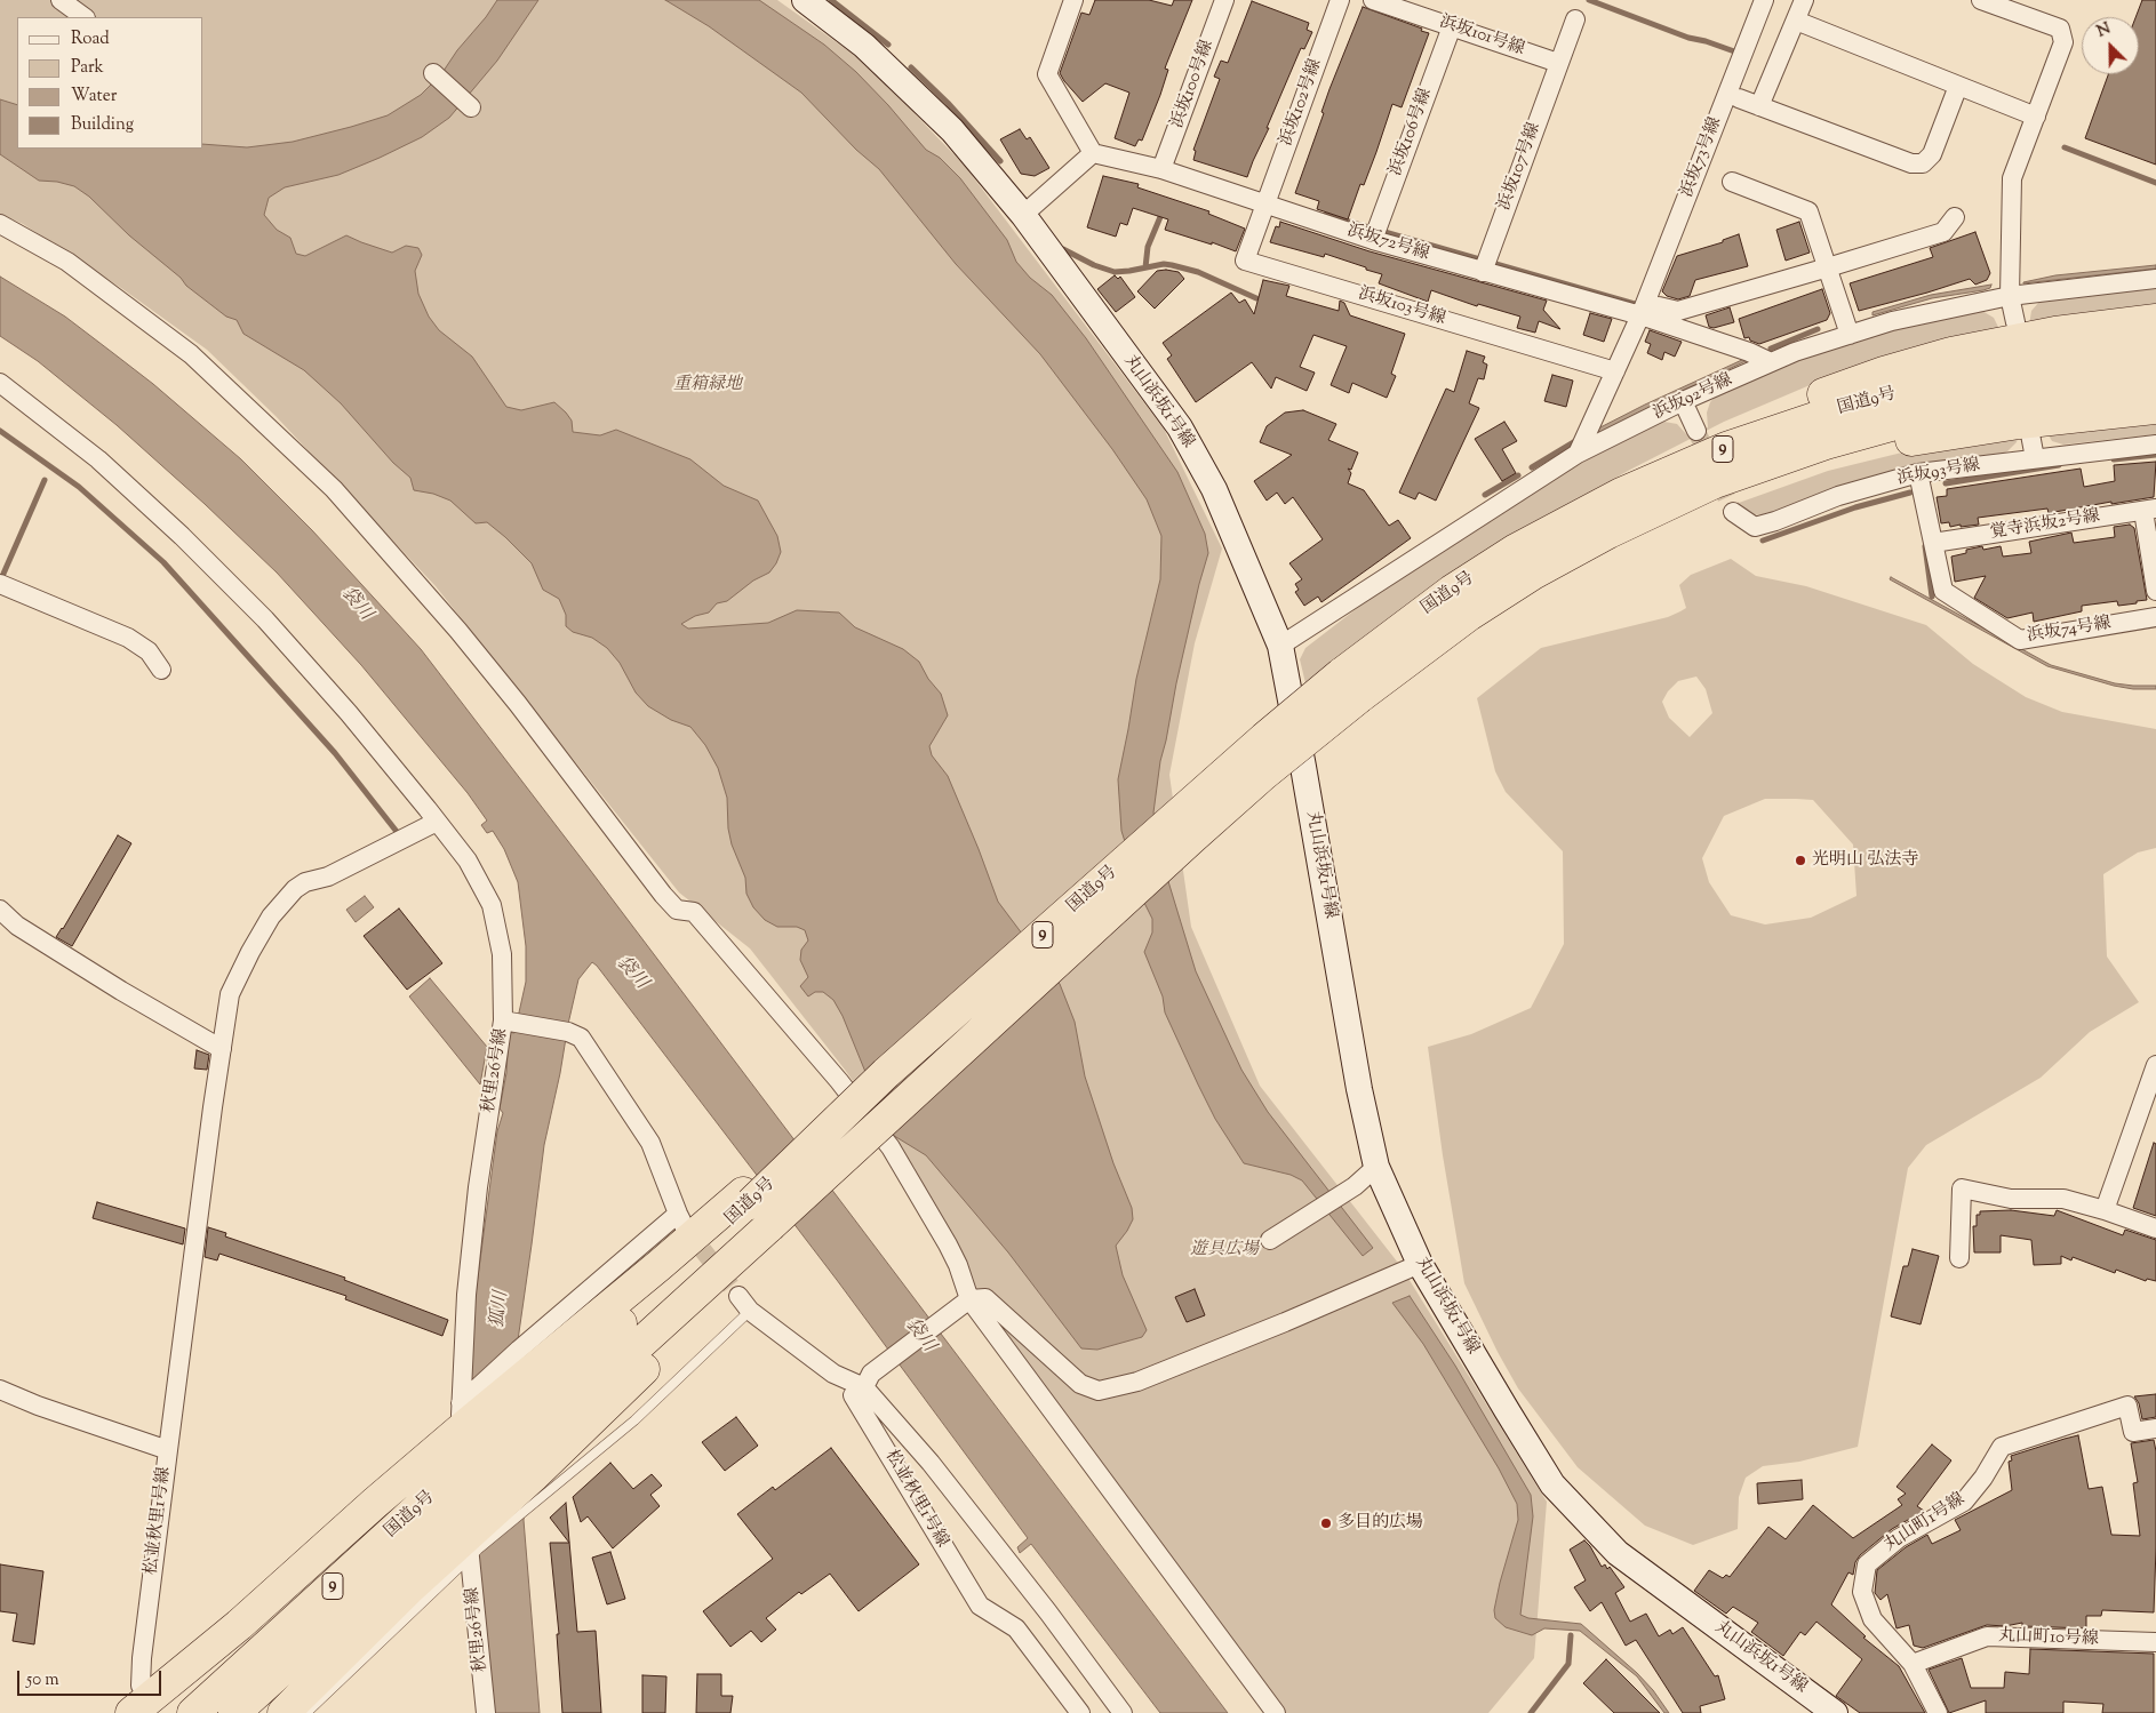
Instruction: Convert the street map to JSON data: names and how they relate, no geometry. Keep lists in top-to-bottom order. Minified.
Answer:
{"streets":{"highway":["国道9号","9"],"street":["浜坂101号線","浜坂100号線","浜坂102号線","浜坂106号線","浜坂73号線","浜坂107号線","浜坂72号線","浜坂103号線","浜坂92号線","丸山浜坂1号線","浜坂93号線","覚寺浜坂2号線","浜坂74号線","秋里26号線","松並秋里1号線","丸山町1号線","丸山町10号線"]},"crossings":[["浜坂101号線","浜坂106号線"],["浜坂101号線","浜坂107号線"],["浜坂100号線","浜坂72号線"],["浜坂102号線","浜坂72号線"],["浜坂102号線","浜坂103号線"],["浜坂106号線","浜坂72号線"],["浜坂73号線","浜坂72号線"],["浜坂73号線","浜坂103号線"],["浜坂73号線","浜坂92号線"],["浜坂107号線","浜坂72号線"],["浜坂72号線","浜坂103号線"],["浜坂72号線","浜坂92号線"],["浜坂92号線","丸山浜坂1号線"],["浜坂93号線","浜坂74号線"],["覚寺浜坂2号線","浜坂74号線"],["丸山町1号線","丸山町10号線"]],"water":["袋川","狐川"],"parks":["重箱緑地","遊具広場"],"places":["光明山 弘法寺","多目的広場"],"legend":["Road","Park","Water","Building"],"scale_bar":"50 m","north":"top left"}
